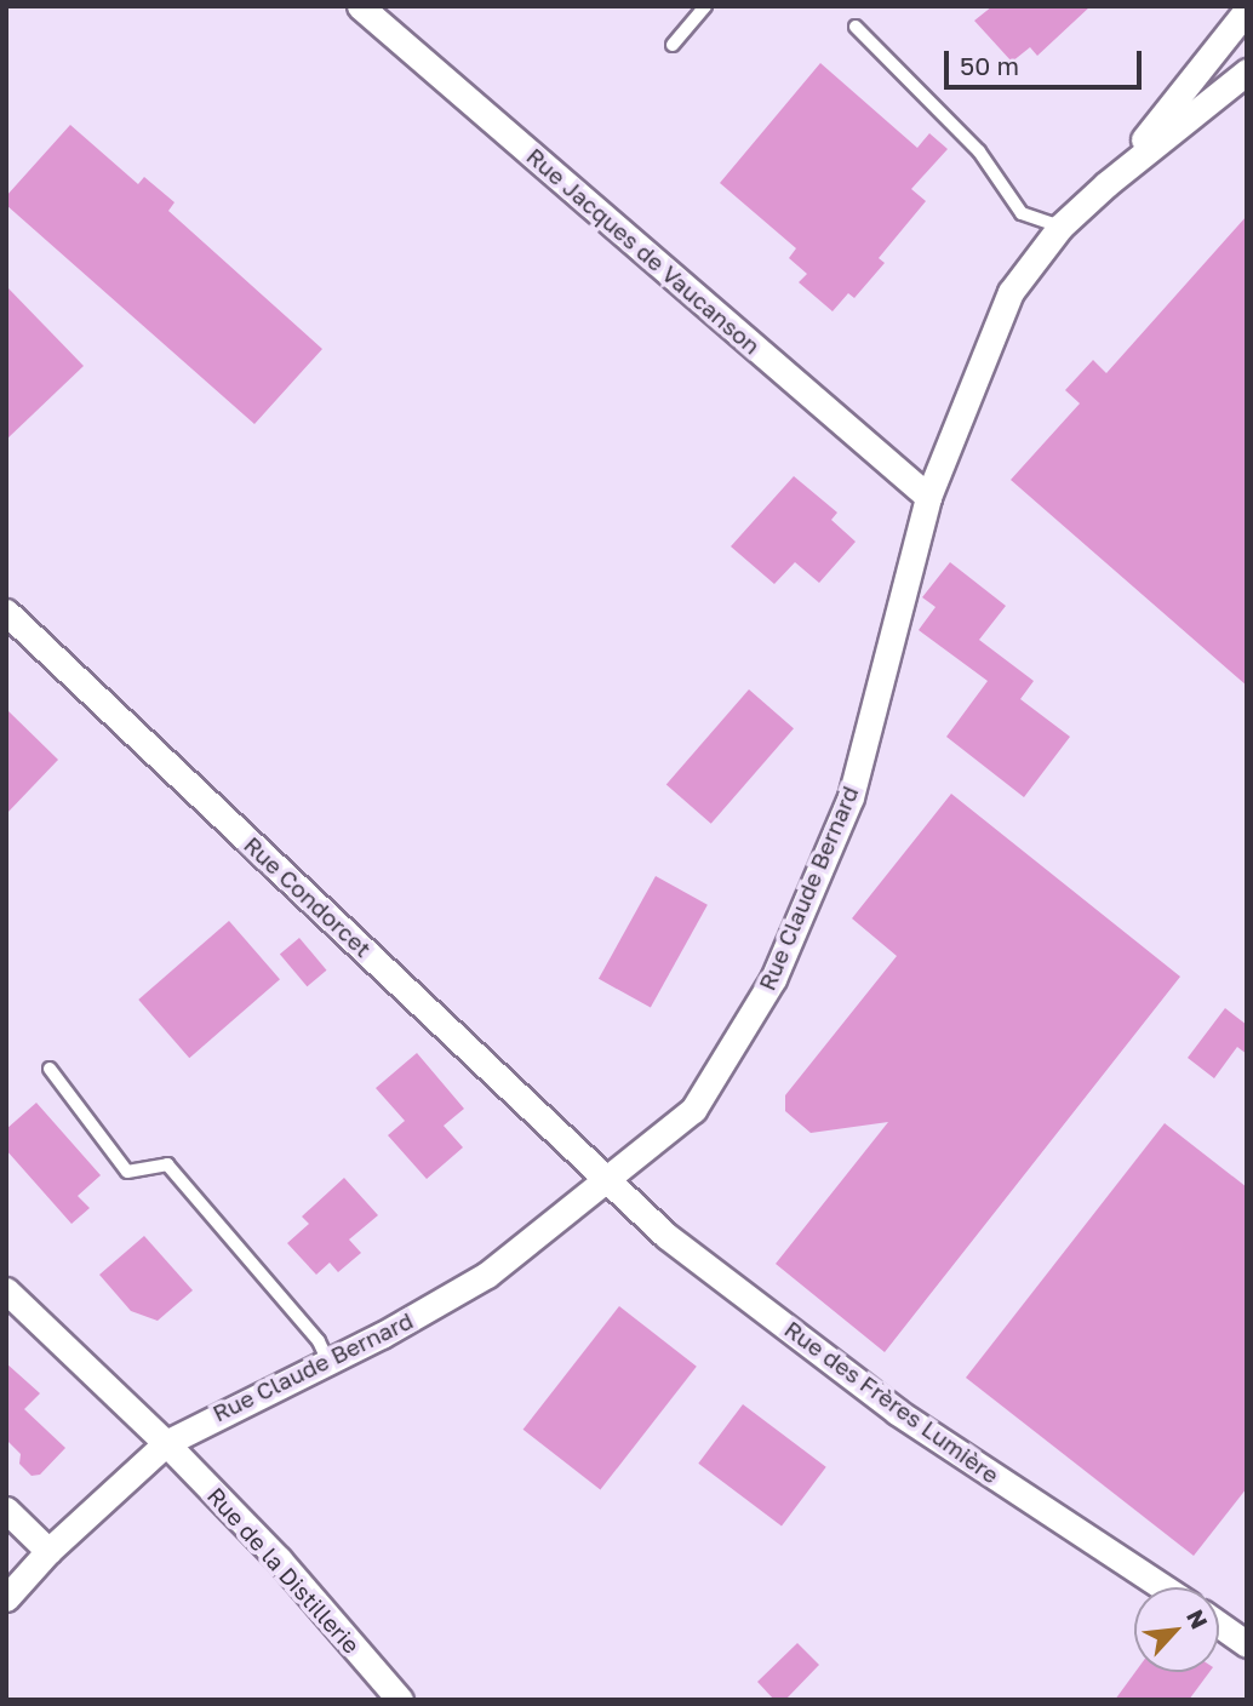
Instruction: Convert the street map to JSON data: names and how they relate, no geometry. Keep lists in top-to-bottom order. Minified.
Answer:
{"streets":{"street":["Rue Jacques de Vaucanson","Rue Claude Bernard","Rue Condorcet","Rue des Frères Lumière","Rue de la Distillerie"]},"crossings":[["Rue Jacques de Vaucanson","Rue Claude Bernard"],["Rue Claude Bernard","Rue Condorcet"],["Rue Claude Bernard","Rue des Frères Lumière"],["Rue Claude Bernard","Rue de la Distillerie"],["Rue Condorcet","Rue des Frères Lumière"]],"scale_bar":"50 m","north":"top right"}
